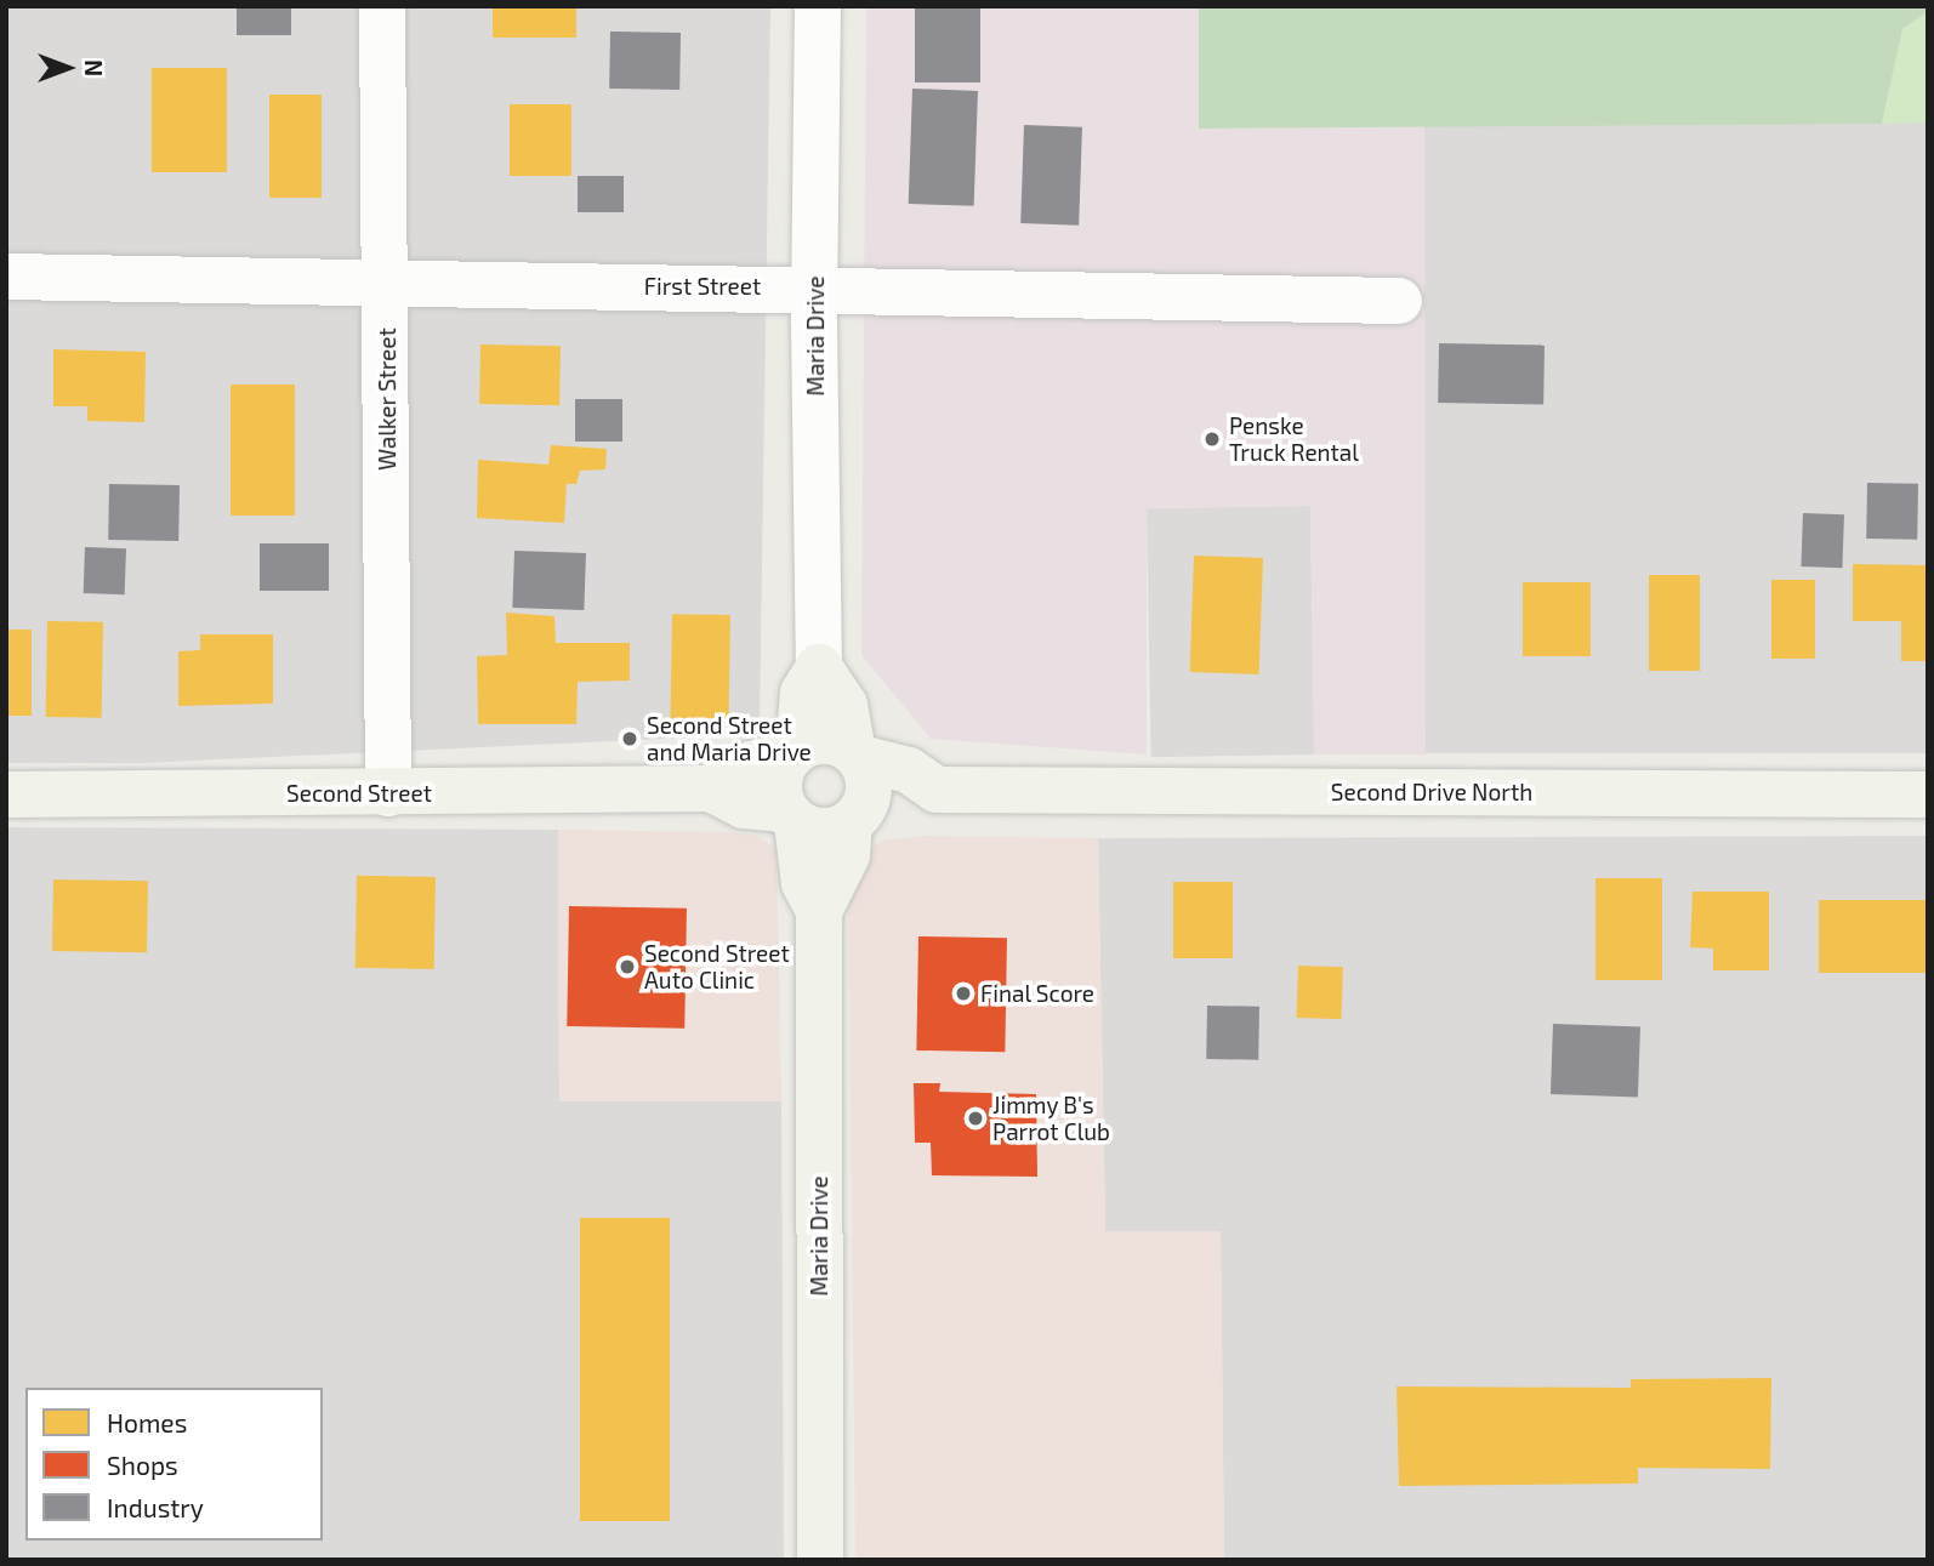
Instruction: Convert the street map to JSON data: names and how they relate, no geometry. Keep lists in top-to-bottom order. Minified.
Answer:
{"streets":{"street":["First Street","Maria Drive","Walker Street","Second Drive North","Second Street"]},"crossings":[["First Street","Maria Drive"],["First Street","Walker Street"],["Walker Street","Second Street"]],"places":["Penske Truck Rental","Second Street and Maria Drive","Second Street Auto Clinic","Final Score","Jimmy B's Parrot Club"],"legend":["Homes","Shops","Industry"],"north":"right"}
